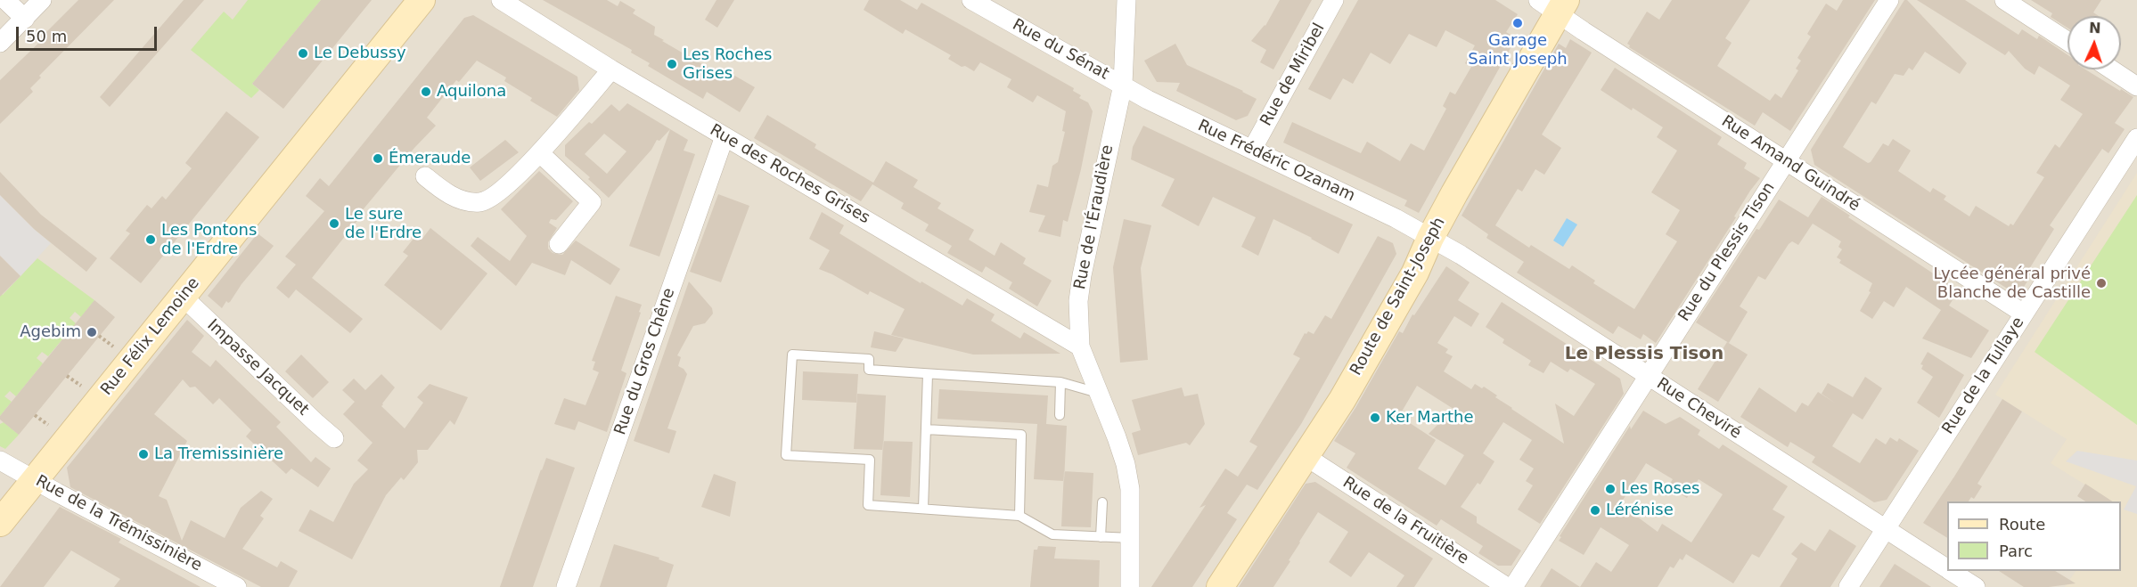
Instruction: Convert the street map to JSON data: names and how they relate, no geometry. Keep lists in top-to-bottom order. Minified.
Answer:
{"streets":{"street":["Rue du Sénat","Rue de Miribel","Rue Frédéric Ozanam","Rue Amand Guindré","Rue des Roches Grises","Rue de l'Éraudière","Rue du Plessis Tison","Route de Saint-Joseph","Rue Félix Lemoine","Rue du Gros Chêne","Impasse Jacquet","Rue de la Tullaye","Rue Cheviré","Rue de la Fruitière","Rue de la Trémissinière"]},"crossings":[["Rue du Sénat","Rue Frédéric Ozanam"],["Rue du Sénat","Rue de l'Éraudière"],["Rue de Miribel","Rue Frédéric Ozanam"],["Rue Frédéric Ozanam","Rue de l'Éraudière"],["Rue Frédéric Ozanam","Route de Saint-Joseph"],["Rue Frédéric Ozanam","Rue Cheviré"],["Rue Amand Guindré","Rue du Plessis Tison"],["Rue Amand Guindré","Route de Saint-Joseph"],["Rue Amand Guindré","Rue de la Tullaye"],["Rue des Roches Grises","Rue de l'Éraudière"],["Rue des Roches Grises","Rue du Gros Chêne"],["Rue du Plessis Tison","Rue Cheviré"],["Route de Saint-Joseph","Rue Cheviré"],["Route de Saint-Joseph","Rue de la Fruitière"],["Rue Félix Lemoine","Impasse Jacquet"],["Rue Félix Lemoine","Rue de la Trémissinière"],["Rue de la Tullaye","Rue Cheviré"]],"districts":["Le Plessis Tison"],"places":["Garage Saint Joseph","Le Debussy","Les Roches Grises","Aquilona","Émeraude","Le sure de l'Erdre","Les Pontons de l'Erdre","Lycée général privé Blanche de Castille","Agebim","Ker Marthe","La Tremissinière","Les Roses","Lérénise"],"legend":["Route","Parc"],"scale_bar":"50 m","north":"top"}
